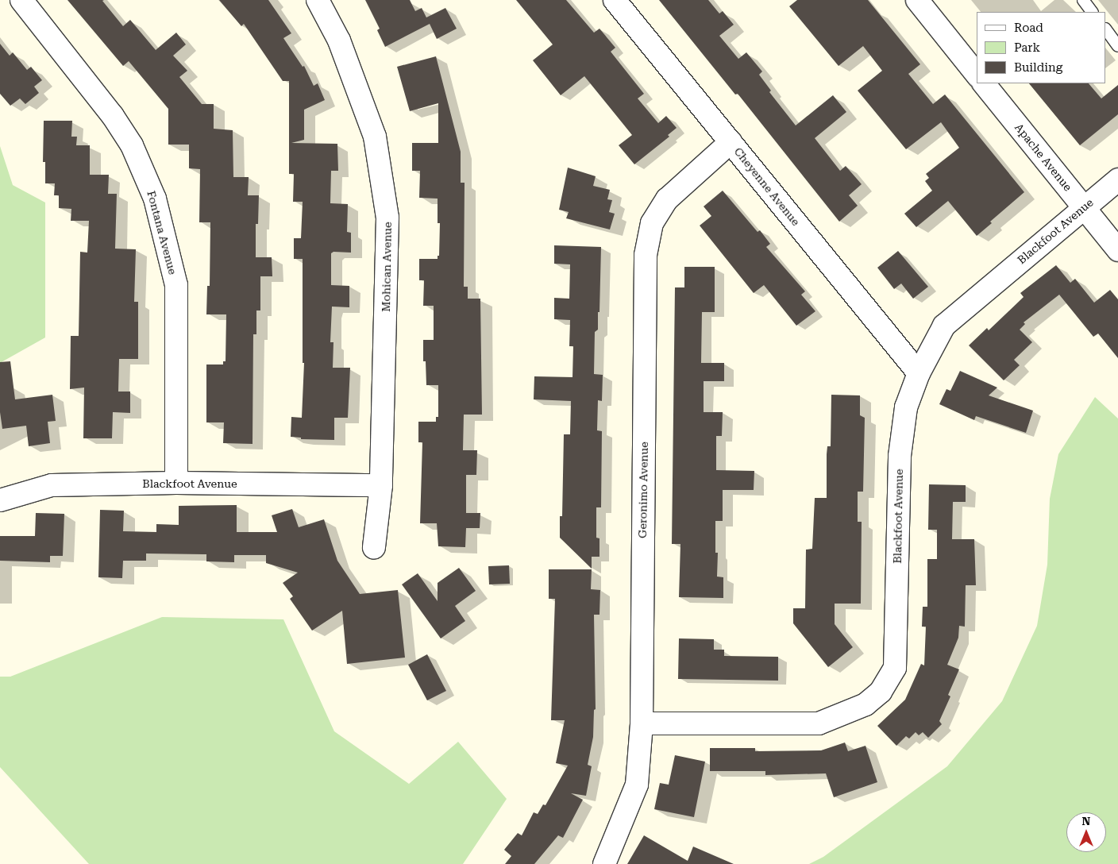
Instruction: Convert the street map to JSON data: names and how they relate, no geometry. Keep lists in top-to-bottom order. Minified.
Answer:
{"streets":{"street":["Apache Avenue","Cheyenne Avenue","Blackfoot Avenue","Fontana Avenue","Mohican Avenue","Geronimo Avenue"]},"crossings":[["Apache Avenue","Blackfoot Avenue"],["Cheyenne Avenue","Blackfoot Avenue"],["Cheyenne Avenue","Geronimo Avenue"],["Blackfoot Avenue","Fontana Avenue"],["Blackfoot Avenue","Mohican Avenue"],["Blackfoot Avenue","Geronimo Avenue"]],"legend":["Road","Park","Building"],"north":"top"}
